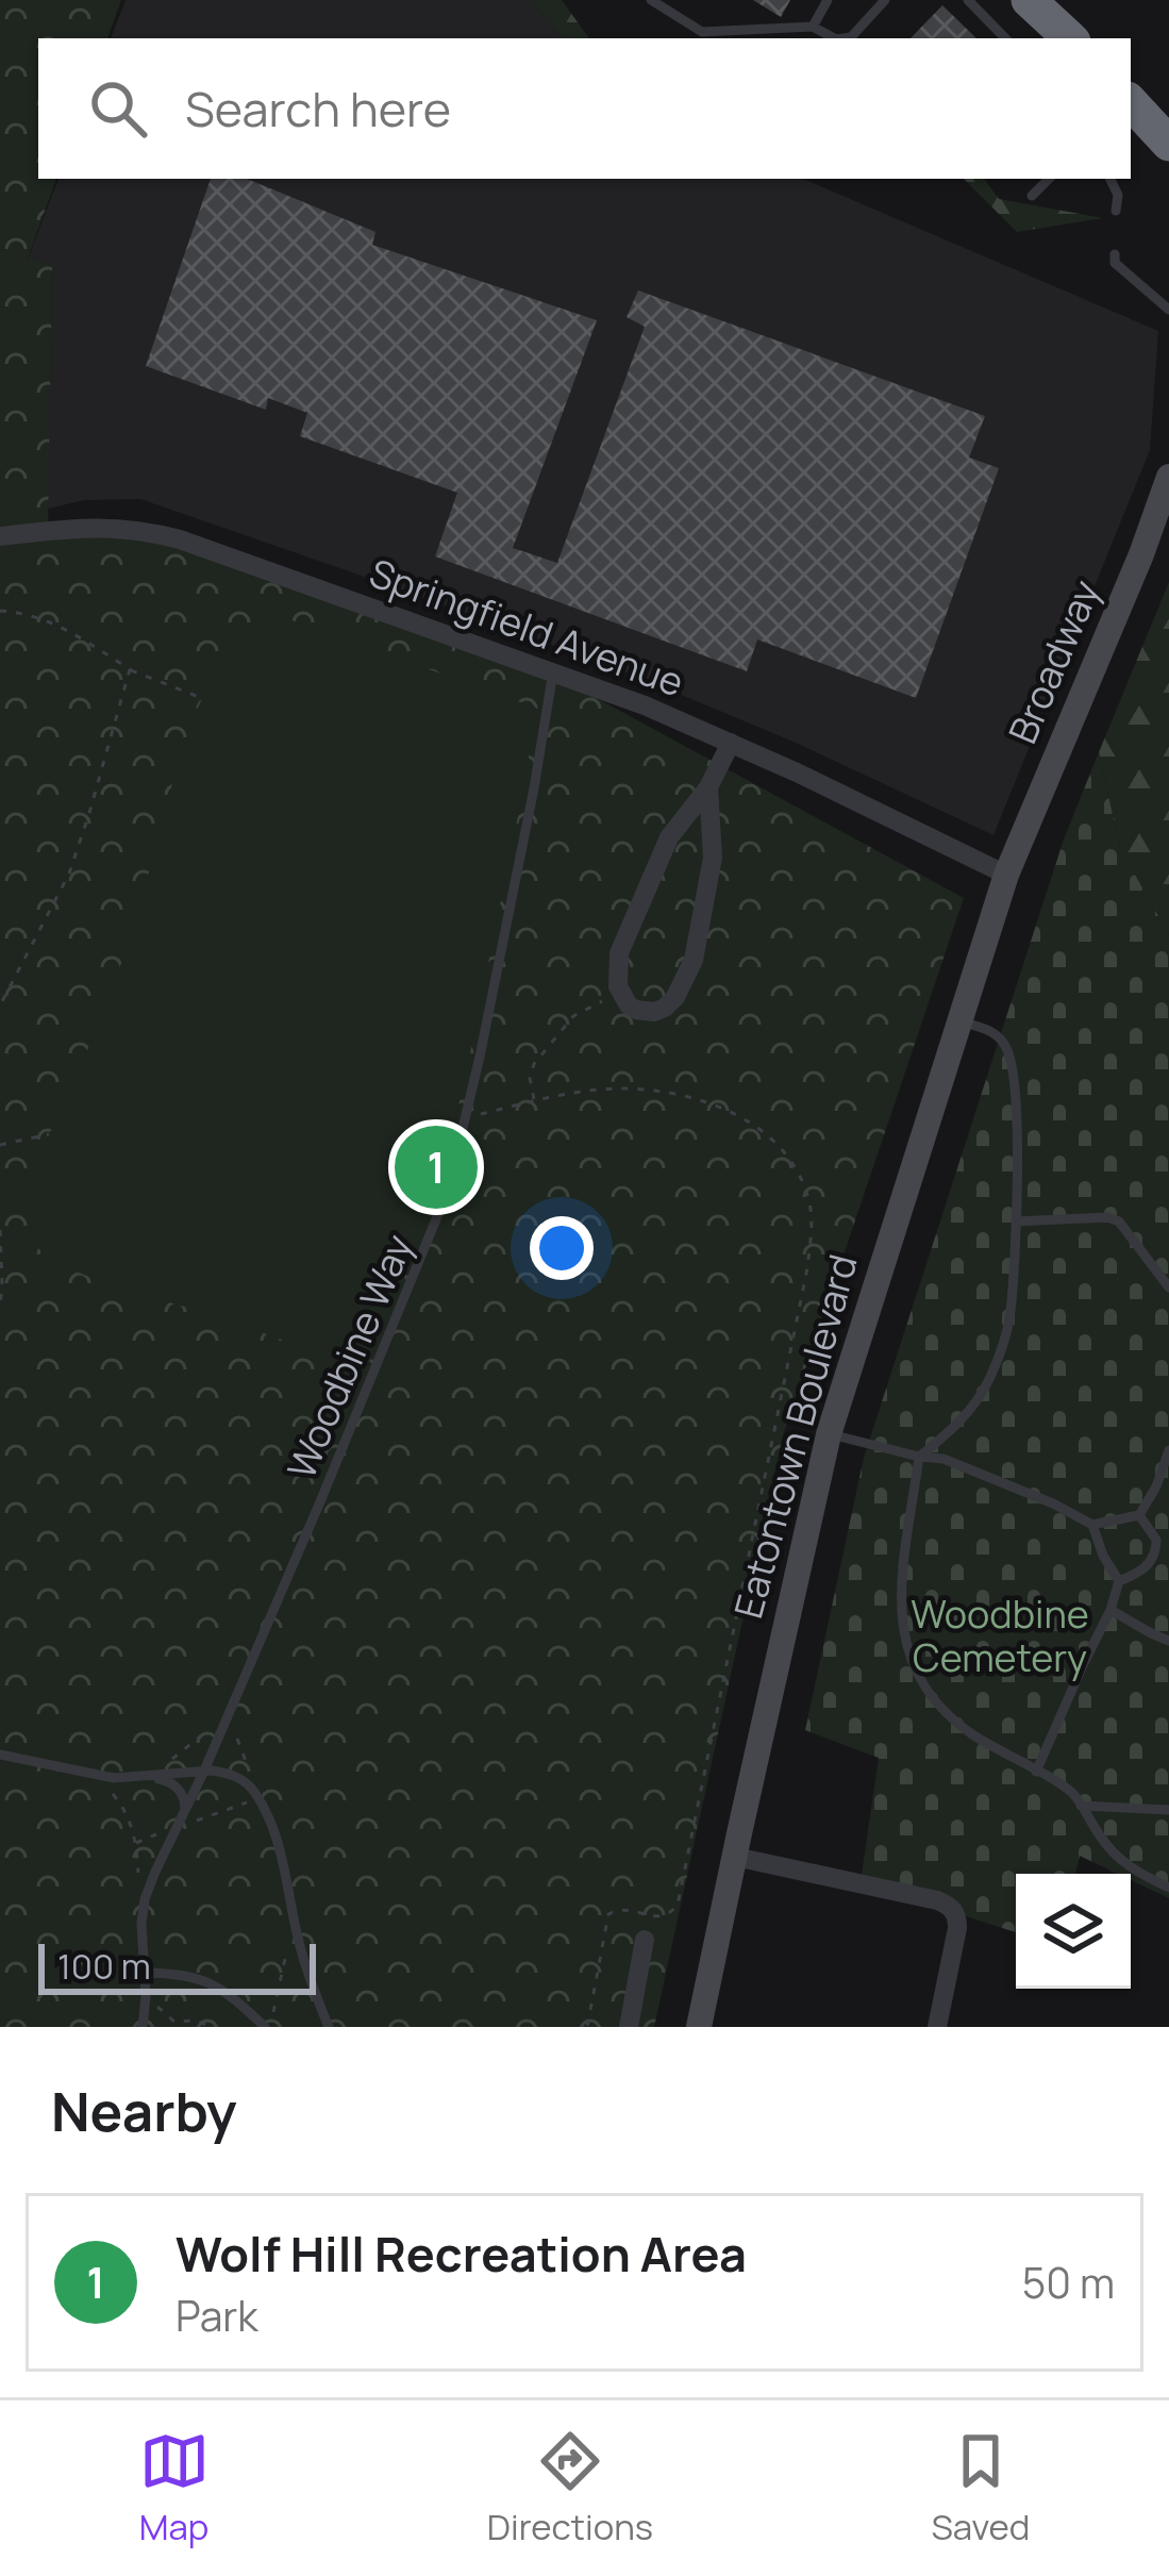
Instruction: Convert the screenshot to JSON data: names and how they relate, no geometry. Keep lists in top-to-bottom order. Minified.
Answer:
{"streets":{"street":["Springfield Avenue","Broadway","Eatontown Boulevard"],"lane":["Woodbine Way"]},"crossings":[["Springfield Avenue","Broadway"],["Springfield Avenue","Woodbine Way"],["Springfield Avenue","Eatontown Boulevard"],["Broadway","Eatontown Boulevard"]],"parks":["Woodbine Cemetery"],"scale_bar":"100 m","page":{"search":"Search here","pins":"1","scale":"100 m","heading":"Nearby","list":[{"mark":"1","name":"Wolf Hill Recreation Area","note":"Park","value":"50 m"}],"nav":["Map","Directions","Saved"]}}
